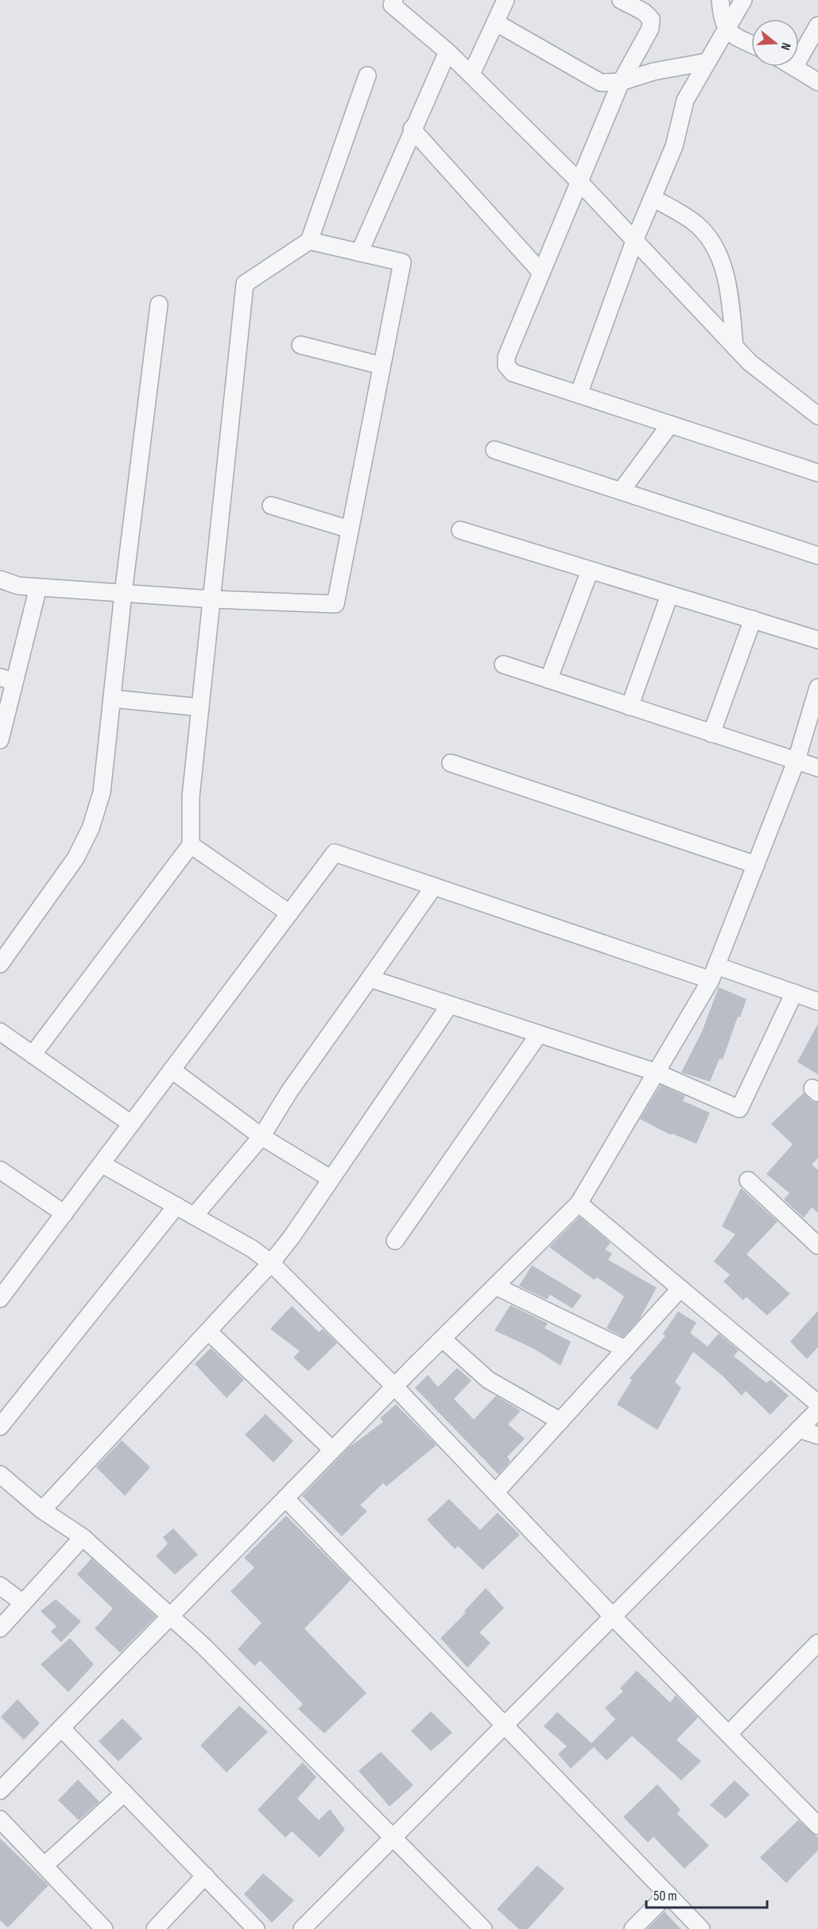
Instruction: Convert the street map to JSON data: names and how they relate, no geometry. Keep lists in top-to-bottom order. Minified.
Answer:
{"scale_bar":"50 m","north":"right"}
